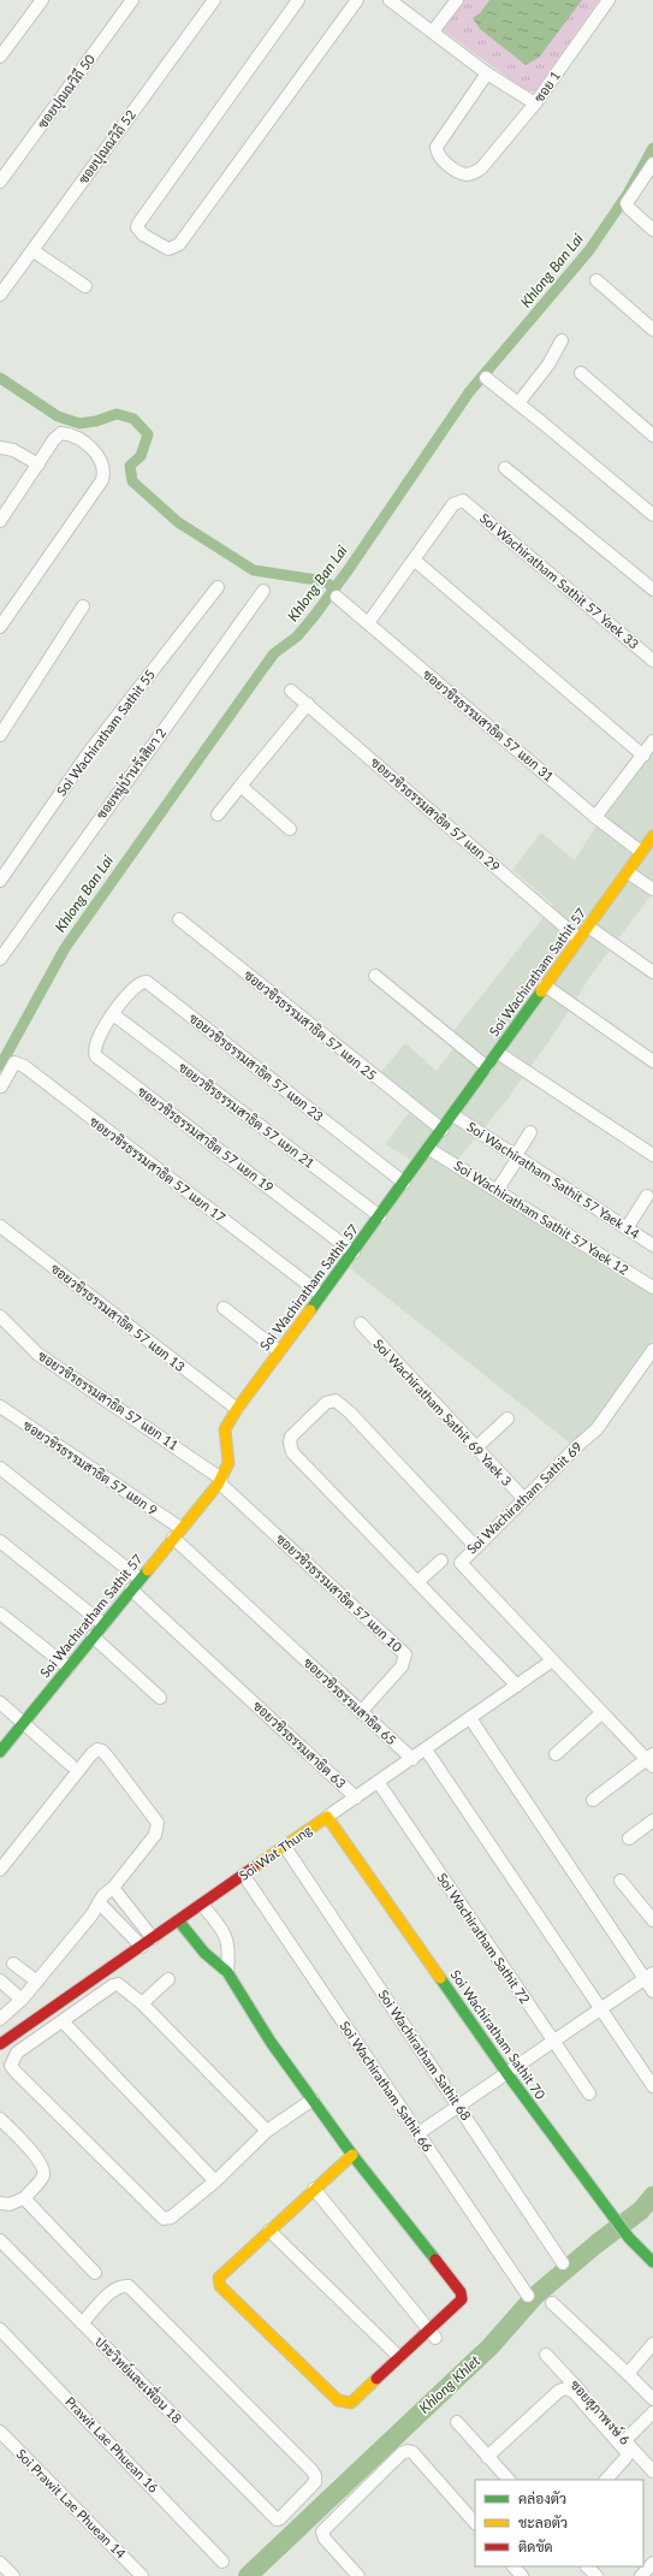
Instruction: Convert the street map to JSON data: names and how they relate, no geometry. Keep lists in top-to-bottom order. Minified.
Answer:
{"streets":{"street":["ซอย 1","ซอยปุณณวิถี 50","ซอยปุณณวิถี 52","Soi Wachiratham Sathit 57 Yaek 33","ซอยวชิรธรรมสาธิต 57 แยก 31","Soi Wachiratham Sathit 55","ซอยหมู่บ้านรังสิยา 2","ซอยวชิรธรรมสาธิต 57 แยก 29","Soi Wachiratham Sathit 57","ซอยวชิรธรรมสาธิต 57 แยก 25","ซอยวชิรธรรมสาธิต 57 แยก 23","ซอยวชิรธรรมสาธิต 57 แยก 21","ซอยวชิรธรรมสาธิต 57 แยก 19","ซอยวชิรธรรมสาธิต 57 แยก 17","Soi Wachiratham Sathit 57 Yaek 14","Soi Wachiratham Sathit 57 Yaek 12","ซอยวชิรธรรมสาธิต 57 แยก 13","ซอยวชิรธรรมสาธิต 57 แยก 11","Soi Wachiratham Sathit 69 Yaek 3","ซอยวชิรธรรมสาธิต 57 แยก 9","Soi Wachiratham Sathit 69","ซอยวชิรธรรมสาธิต 57 แยก 10","ซอยวชิรธรรมสาธิต 65","ซอยวชิรธรรมสาธิต 63","Soi Wat Thung","Soi Wachiratham Sathit 72","Soi Wachiratham Sathit 70","Soi Wachiratham Sathit 68","Soi Wachiratham Sathit 66","ประวิทย์และเพื่อน 18","ซอยสุภาพงษ์ 6","Prawit Lae Phuean 16","Soi Prawit Lae Phuean 14"]},"crossings":[["ซอยวชิรธรรมสาธิต 57 แยก 31","Soi Wachiratham Sathit 57"],["ซอยวชิรธรรมสาธิต 57 แยก 29","Soi Wachiratham Sathit 57"],["Soi Wachiratham Sathit 57","ซอยวชิรธรรมสาธิต 57 แยก 25"],["Soi Wachiratham Sathit 57","ซอยวชิรธรรมสาธิต 57 แยก 23"],["Soi Wachiratham Sathit 57","ซอยวชิรธรรมสาธิต 57 แยก 21"],["Soi Wachiratham Sathit 57","ซอยวชิรธรรมสาธิต 57 แยก 19"],["Soi Wachiratham Sathit 57","ซอยวชิรธรรมสาธิต 57 แยก 17"],["Soi Wachiratham Sathit 57","Soi Wachiratham Sathit 57 Yaek 14"],["Soi Wachiratham Sathit 57","Soi Wachiratham Sathit 57 Yaek 12"],["Soi Wachiratham Sathit 57","ซอยวชิรธรรมสาธิต 57 แยก 13"],["Soi Wachiratham Sathit 57","ซอยวชิรธรรมสาธิต 57 แยก 11"],["Soi Wachiratham Sathit 57","ซอยวชิรธรรมสาธิต 57 แยก 9"],["Soi Wachiratham Sathit 57","ซอยวชิรธรรมสาธิต 57 แยก 10"],["Soi Wachiratham Sathit 57","ซอยวชิรธรรมสาธิต 63"],["ซอยวชิรธรรมสาธิต 57 แยก 23","ซอยวชิรธรรมสาธิต 57 แยก 21"],["ซอยวชิรธรรมสาธิต 57 แยก 23","ซอยวชิรธรรมสาธิต 57 แยก 19"],["ซอยวชิรธรรมสาธิต 57 แยก 21","ซอยวชิรธรรมสาธิต 57 แยก 19"],["ซอยวชิรธรรมสาธิต 57 แยก 11","ซอยวชิรธรรมสาธิต 57 แยก 10"],["Soi Wachiratham Sathit 69 Yaek 3","Soi Wachiratham Sathit 69"],["ซอยวชิรธรรมสาธิต 57 แยก 9","ซอยวชิรธรรมสาธิต 65"],["Soi Wachiratham Sathit 69","Soi Wat Thung"],["ซอยวชิรธรรมสาธิต 57 แยก 10","ซอยวชิรธรรมสาธิต 65"],["ซอยวชิรธรรมสาธิต 65","Soi Wat Thung"],["ซอยวชิรธรรมสาธิต 63","Soi Wat Thung"],["Soi Wat Thung","Soi Wachiratham Sathit 72"],["Soi Wat Thung","Soi Wachiratham Sathit 70"],["Soi Wat Thung","Soi Wachiratham Sathit 68"],["Soi Wat Thung","Soi Wachiratham Sathit 66"]],"water":["Khlong Ban Lai","Khlong Khlet"],"legend":["คล่องตัว","ชะลอตัว","ติดขัด"]}
